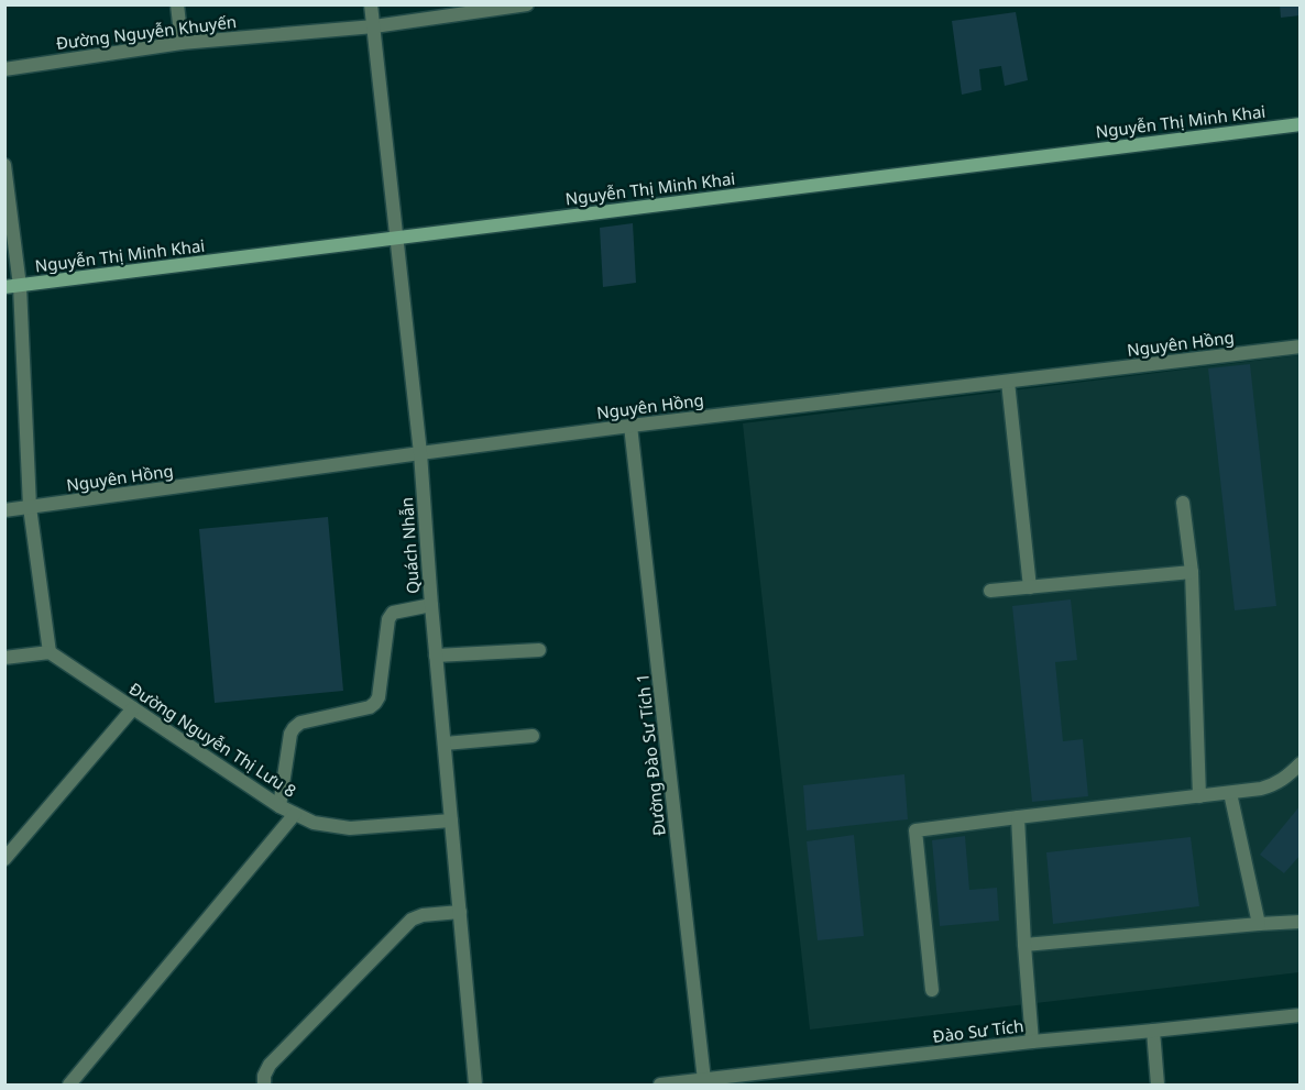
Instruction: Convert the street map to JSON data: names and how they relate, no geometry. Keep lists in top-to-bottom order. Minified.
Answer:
{"streets":{"main road":["Nguyễn Thị Minh Khai"],"street":["Đường Nguyễn Khuyến","Nguyên Hồng","Quách Nhẫn","Đường Nguyễn Thị Lưu 8","Đường Đào Sư Tích 1","Đào Sư Tích"]},"crossings":[["Đường Nguyễn Khuyến","Quách Nhẫn"],["Nguyễn Thị Minh Khai","Quách Nhẫn"],["Nguyên Hồng","Quách Nhẫn"],["Nguyên Hồng","Đường Đào Sư Tích 1"],["Quách Nhẫn","Đường Nguyễn Thị Lưu 8"],["Đường Đào Sư Tích 1","Đào Sư Tích"]]}
